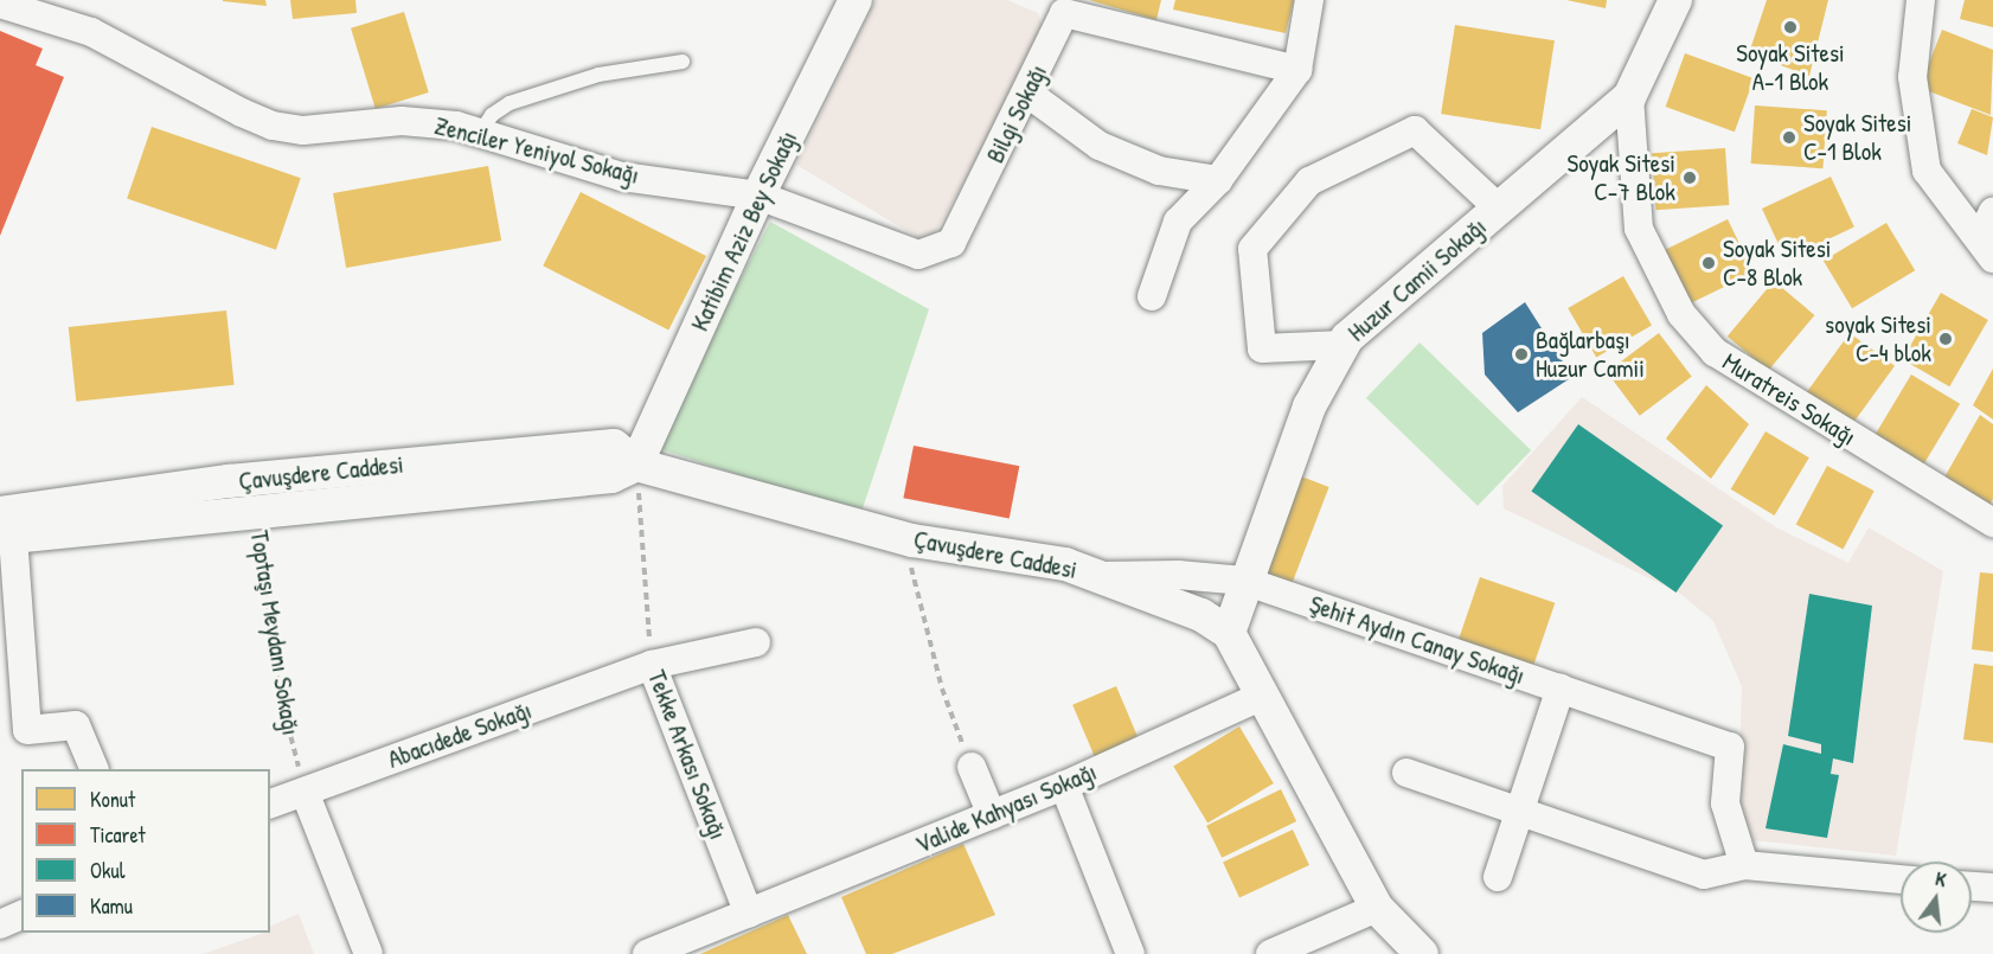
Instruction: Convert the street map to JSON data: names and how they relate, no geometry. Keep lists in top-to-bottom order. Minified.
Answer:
{"streets":{"street":["Bilgi Sokağı","Zenciler Yeniyol Sokağı","Katibim Aziz Bey Sokağı","Huzur Camii Sokağı","Muratreis Sokağı","Çavuşdere Caddesi","Şehit Aydın Canay Sokağı","Abacıdede Sokağı","Tekke Arkası Sokağı","Valide Kahyası Sokağı"],"path":["Toptaşı Meydanı Sokağı"]},"crossings":[["Bilgi Sokağı","Zenciler Yeniyol Sokağı"],["Bilgi Sokağı","Katibim Aziz Bey Sokağı"],["Zenciler Yeniyol Sokağı","Katibim Aziz Bey Sokağı"],["Katibim Aziz Bey Sokağı","Çavuşdere Caddesi"],["Katibim Aziz Bey Sokağı","Tekke Arkası Sokağı"],["Huzur Camii Sokağı","Muratreis Sokağı"],["Huzur Camii Sokağı","Çavuşdere Caddesi"],["Huzur Camii Sokağı","Şehit Aydın Canay Sokağı"],["Çavuşdere Caddesi","Toptaşı Meydanı Sokağı"],["Çavuşdere Caddesi","Şehit Aydın Canay Sokağı"],["Çavuşdere Caddesi","Tekke Arkası Sokağı"],["Toptaşı Meydanı Sokağı","Abacıdede Sokağı"],["Abacıdede Sokağı","Tekke Arkası Sokağı"],["Tekke Arkası Sokağı","Valide Kahyası Sokağı"]],"places":["Soyak Sitesi A-1 Blok","Soyak Sitesi C-1 Blok","Soyak Sitesi C-7 Blok","Soyak Sitesi C-8 Blok","soyak Sitesi C-4 blok","Bağlarbaşı Huzur Camii"],"legend":["Konut","Ticaret","Okul","Kamu"],"north":"top"}
